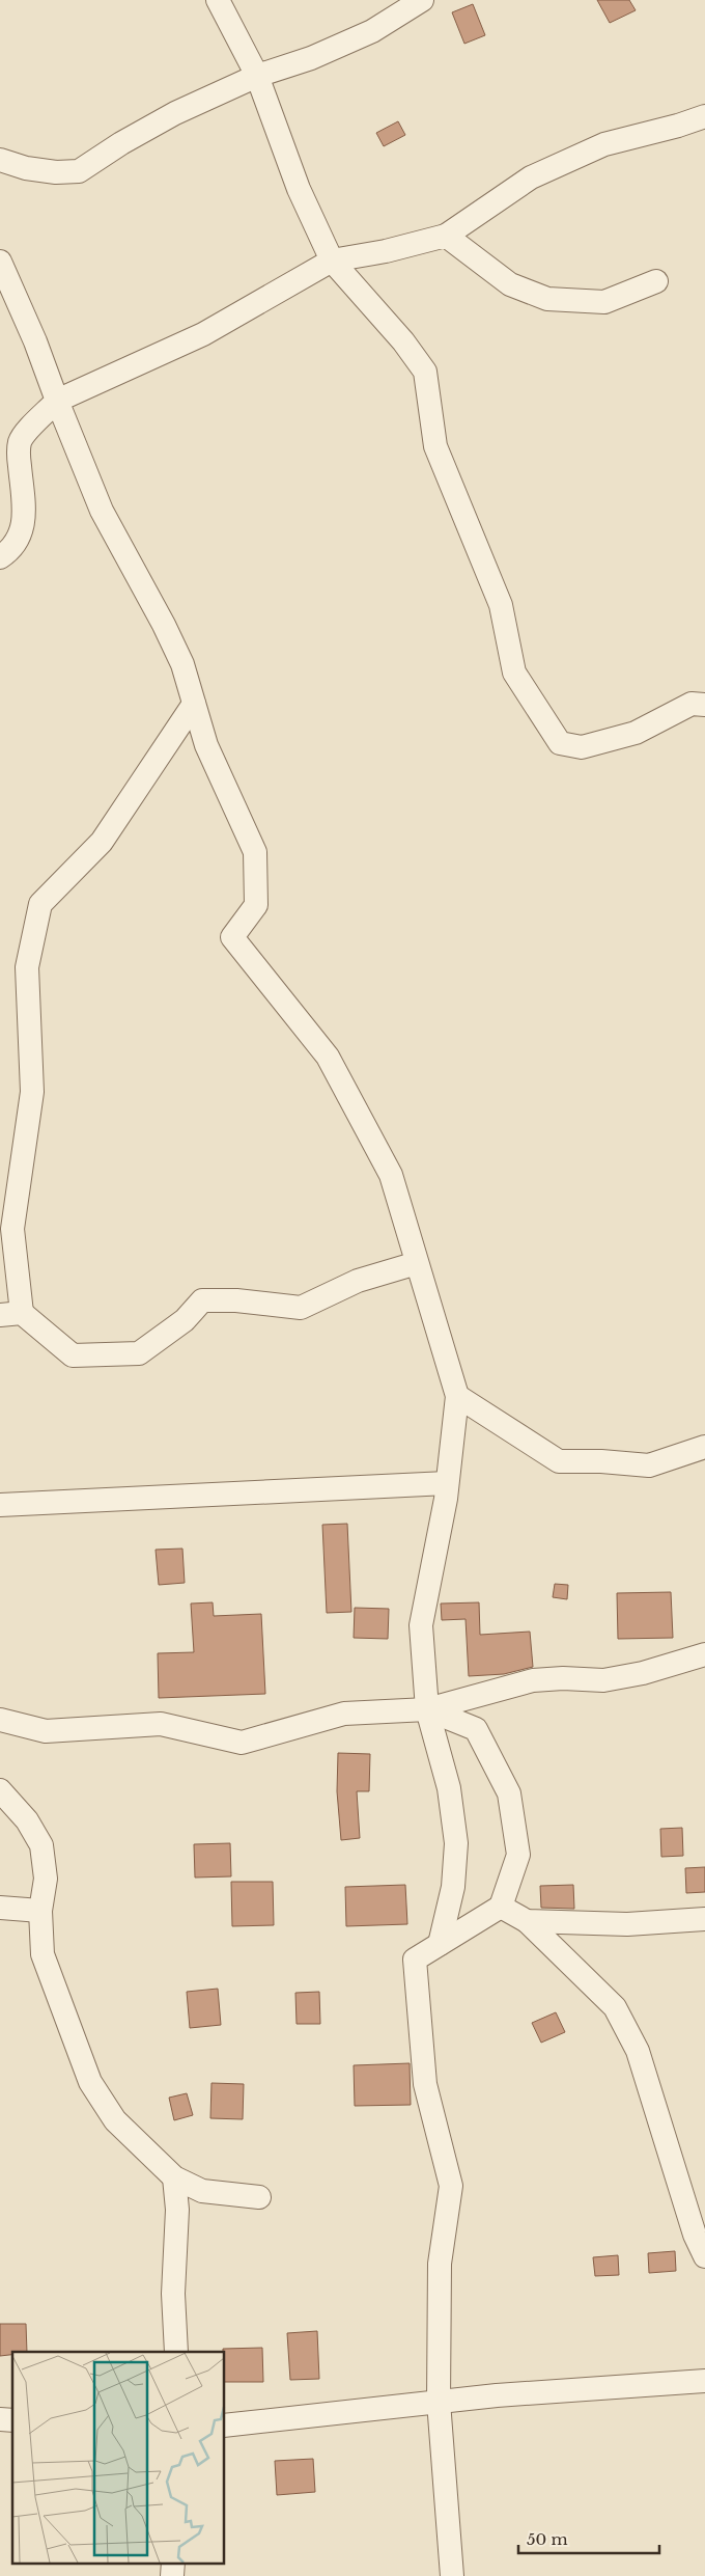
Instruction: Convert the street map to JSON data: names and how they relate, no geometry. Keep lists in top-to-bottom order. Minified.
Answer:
{"scale_bar":"50 m"}
